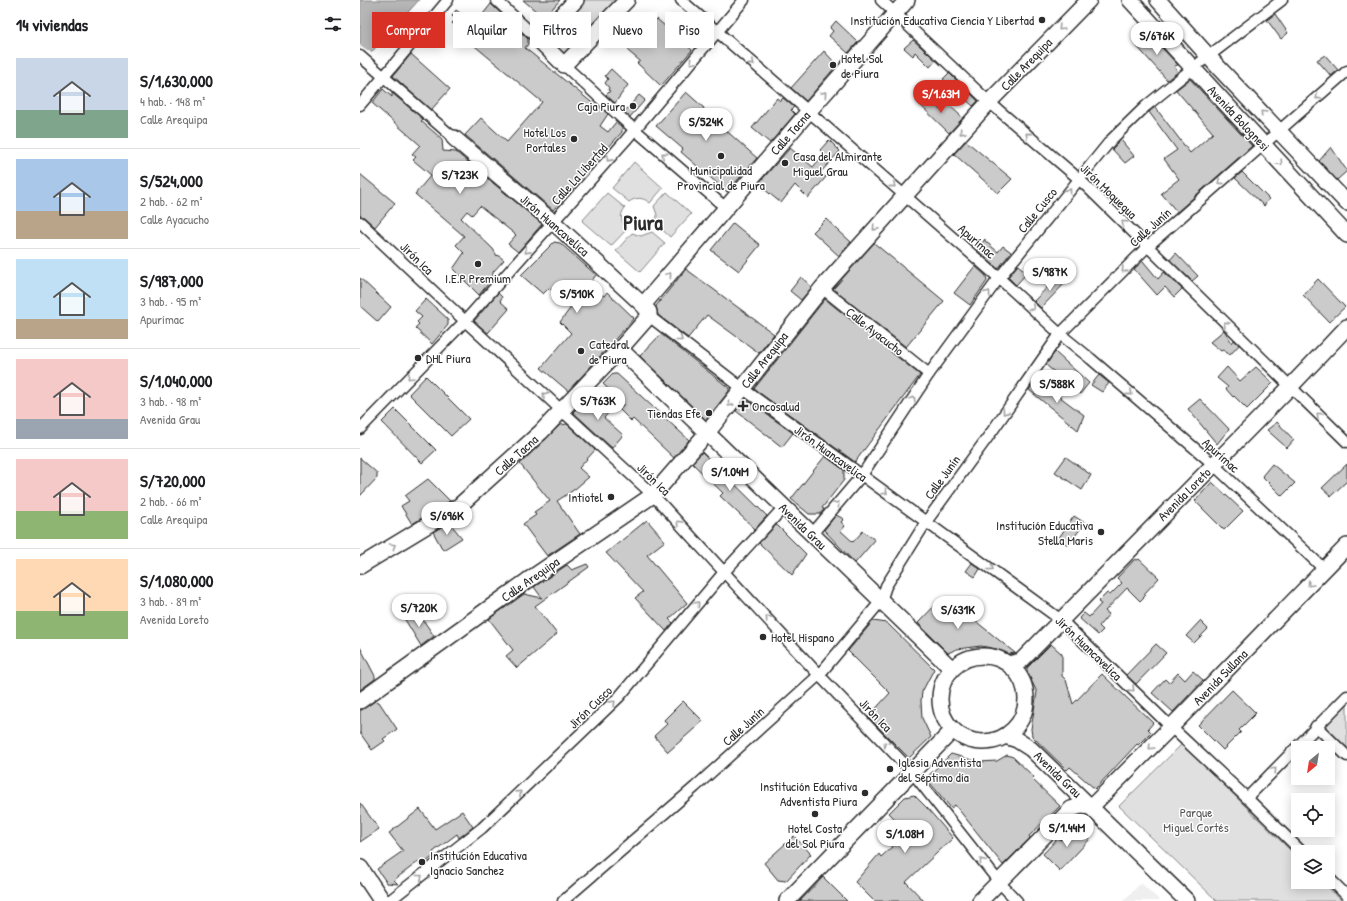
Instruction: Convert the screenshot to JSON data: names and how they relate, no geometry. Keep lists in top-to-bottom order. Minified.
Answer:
{"streets":{"street":["Calle Arequipa","Avenida Bolognesi","Calle Tacna","Calle La Libertad","Jirón Moquegua","Calle Cusco","Jirón Huancavelica","Calle Junín","Apurímac","Jirón Ica","Calle Ayacucho","Avenida Loreto","Avenida Grau","Avenida Sullana","Jirón Cusco"]},"crossings":[["Calle Arequipa","Jirón Moquegua"],["Calle Arequipa","Jirón Huancavelica"],["Calle Arequipa","Apurímac"],["Calle Arequipa","Jirón Ica"],["Calle Arequipa","Calle Ayacucho"],["Calle Arequipa","Avenida Grau"],["Avenida Bolognesi","Calle Cusco"],["Avenida Bolognesi","Calle Junín"],["Calle Tacna","Jirón Moquegua"],["Calle Tacna","Jirón Huancavelica"],["Calle Tacna","Apurímac"],["Calle Tacna","Jirón Ica"],["Calle Tacna","Avenida Grau"],["Calle La Libertad","Jirón Huancavelica"],["Calle La Libertad","Apurímac"],["Calle La Libertad","Jirón Ica"],["Jirón Moquegua","Calle Cusco"],["Jirón Moquegua","Calle Junín"],["Jirón Moquegua","Avenida Loreto"],["Calle Cusco","Jirón Huancavelica"],["Calle Cusco","Apurímac"],["Calle Cusco","Calle Ayacucho"],["Calle Cusco","Avenida Grau"],["Jirón Huancavelica","Calle Junín"],["Jirón Huancavelica","Avenida Loreto"],["Jirón Huancavelica","Avenida Sullana"],["Calle Junín","Apurímac"],["Calle Junín","Jirón Ica"],["Calle Junín","Avenida Grau"],["Apurímac","Avenida Loreto"],["Apurímac","Avenida Sullana"],["Jirón Ica","Jirón Cusco"],["Avenida Loreto","Avenida Grau"],["Avenida Grau","Avenida Sullana"],["Avenida Grau","Jirón Cusco"]],"one_way":["Calle Arequipa","Calle Tacna","Calle La Libertad","Jirón Moquegua","Calle Cusco","Jirón Huancavelica","Calle Junín","Apurímac","Jirón Ica","Jirón Cusco"],"districts":["Piura"],"parks":["Parque Miguel Cortés"],"places":{"other":["Institución Educativa Ciencia Y Libertad","Hotel Sol de Piura","Caja Piura","Hotel Los Portales","Municipalidad Provincial de Piura","Casa del Almirante Miguel Grau","I.E.P Premium","Catedral de Piura","DHL Piura","Tiendas Efe","Intiotel","Institución Educativa Stella Maris","Hotel Hispano","Iglesia Adventista del Séptimo día","Institución Educativa Adventista Piura","Hotel Costa del Sol Piura","Institución Educativa Ignacio Sanchez"],"health":["Oncosalud"]},"north":"bottom left","page":{"heading":"14 viviendas","chip":["Comprar","Alquilar","Filtros","Nuevo","Piso"],"price":["S/676K","S/1.63M","S/524K","S/723K","S/987K","S/510K","S/588K","S/763K","S/1.04M","S/696K","S/720K","S/631K","S/1.44M","S/1.08M"],"list":[{"name":"S/1,630,000","note":"4 hab. · 148 m² · Calle Arequipa"},{"name":"S/524,000","note":"2 hab. · 62 m² · Calle Ayacucho"},{"name":"S/987,000","note":"3 hab. · 95 m² · Apurímac"},{"name":"S/1,040,000","note":"3 hab. · 98 m² · Avenida Grau"},{"name":"S/720,000","note":"2 hab. · 66 m² · Calle Arequipa"},{"name":"S/1,080,000","note":"3 hab. · 89 m² · Avenida Loreto"}]}}
